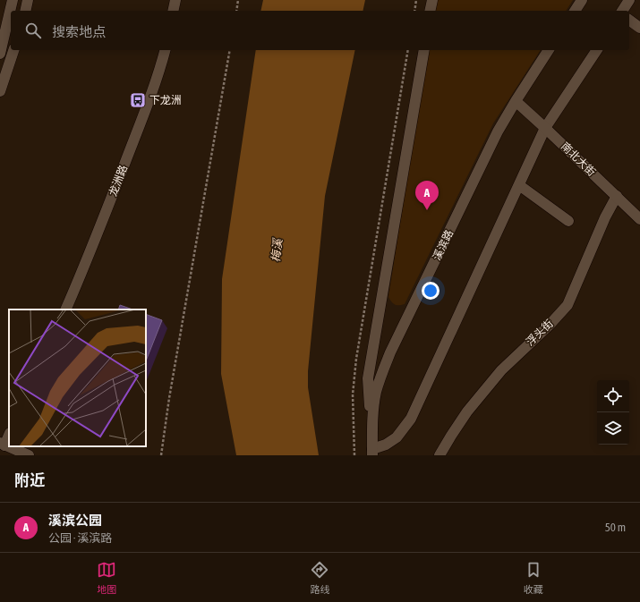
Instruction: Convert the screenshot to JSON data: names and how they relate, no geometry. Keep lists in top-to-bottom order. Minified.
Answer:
{"streets":{"street":["南北大街","龙洲路","溪滨路","浮头街"]},"crossings":[["南北大街","溪滨路"],["南北大街","浮头街"]],"water":["梅溪"],"places":{"bus stop":["下龙洲"]},"page":{"search":"搜索地点","pins":"A","heading":"附近","list":[{"mark":"A","name":"溪滨公园","note":"公园 · 溪滨路","value":"50 m"}],"nav":["地图","路线","收藏"]}}
